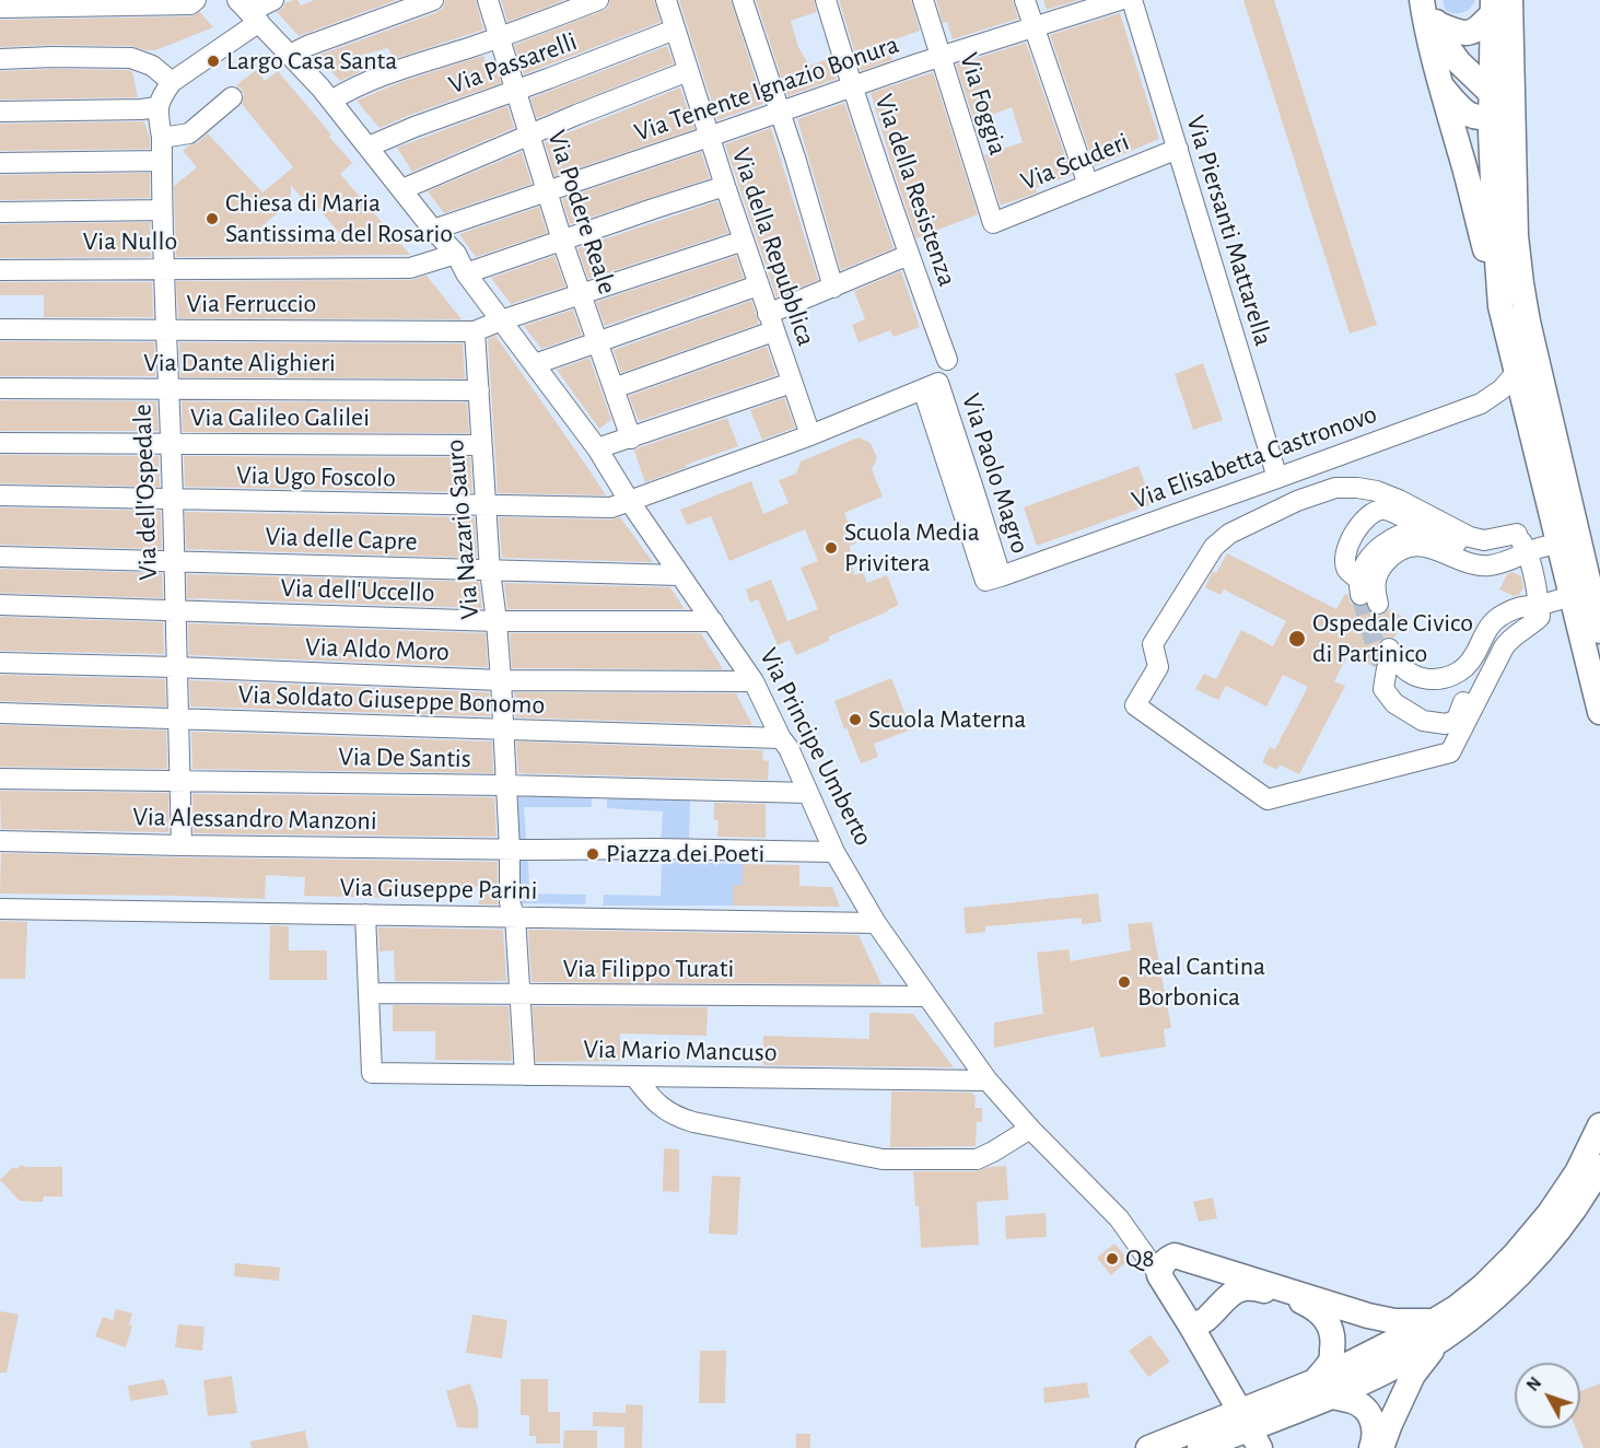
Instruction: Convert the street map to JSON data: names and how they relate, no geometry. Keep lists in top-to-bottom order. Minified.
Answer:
{"streets":{"street":["Via Passarelli","Via Tenente Ignazio Bonura","Via Foggia","Via Scuderi","Via della Resistenza","Via Podere Reale","Via Piersanti Mattarella","Via Nullo","Via della Repubblica","Via Ferruccio","Via Dante Alighieri","Via Galileo Galilei","Via Elisabetta Castronovo","Via Paolo Magro","Via Ugo Foscolo","Via dell'Ospedale","Via Nazario Sauro","Via delle Capre","Via dell'Uccello","Via Aldo Moro","Via Soldato Giuseppe Bonomo","Via Principe Umberto","Via De Santis","Via Alessandro Manzoni","Via Giuseppe Parini","Via Filippo Turati","Via Mario Mancuso"]},"crossings":[["Via Passarelli","Via Podere Reale"],["Via Passarelli","Via della Repubblica"],["Via Passarelli","Via Principe Umberto"],["Via Tenente Ignazio Bonura","Via Foggia"],["Via Tenente Ignazio Bonura","Via della Resistenza"],["Via Tenente Ignazio Bonura","Via Podere Reale"],["Via Tenente Ignazio Bonura","Via della Repubblica"],["Via Tenente Ignazio Bonura","Via Principe Umberto"],["Via Foggia","Via Scuderi"],["Via Scuderi","Via Piersanti Mattarella"],["Via Podere Reale","Via Ferruccio"],["Via Piersanti Mattarella","Via Elisabetta Castronovo"],["Via Nullo","Via dell'Ospedale"],["Via Nullo","Via Principe Umberto"],["Via della Repubblica","Via Ferruccio"],["Via della Repubblica","Via Paolo Magro"],["Via Ferruccio","Via dell'Ospedale"],["Via Ferruccio","Via Nazario Sauro"],["Via Ferruccio","Via Principe Umberto"],["Via Dante Alighieri","Via dell'Ospedale"],["Via Dante Alighieri","Via Nazario Sauro"],["Via Galileo Galilei","Via dell'Ospedale"],["Via Galileo Galilei","Via Nazario Sauro"],["Via Elisabetta Castronovo","Via Paolo Magro"],["Via Paolo Magro","Via Ugo Foscolo"],["Via Paolo Magro","Via Principe Umberto"],["Via Ugo Foscolo","Via dell'Ospedale"],["Via Ugo Foscolo","Via Nazario Sauro"],["Via Ugo Foscolo","Via Principe Umberto"],["Via dell'Ospedale","Via delle Capre"],["Via dell'Ospedale","Via dell'Uccello"],["Via dell'Ospedale","Via Aldo Moro"],["Via dell'Ospedale","Via Soldato Giuseppe Bonomo"],["Via dell'Ospedale","Via De Santis"],["Via dell'Ospedale","Via Alessandro Manzoni"],["Via Nazario Sauro","Via delle Capre"],["Via Nazario Sauro","Via dell'Uccello"],["Via Nazario Sauro","Via Aldo Moro"],["Via Nazario Sauro","Via Soldato Giuseppe Bonomo"],["Via Nazario Sauro","Via De Santis"],["Via Nazario Sauro","Via Alessandro Manzoni"],["Via Nazario Sauro","Via Giuseppe Parini"],["Via Nazario Sauro","Via Filippo Turati"],["Via Nazario Sauro","Via Mario Mancuso"],["Via delle Capre","Via Principe Umberto"],["Via dell'Uccello","Via Principe Umberto"],["Via Aldo Moro","Via Principe Umberto"],["Via Soldato Giuseppe Bonomo","Via Principe Umberto"],["Via Principe Umberto","Via De Santis"],["Via Principe Umberto","Via Giuseppe Parini"],["Via Principe Umberto","Via Filippo Turati"],["Via Principe Umberto","Via Mario Mancuso"],["Via Filippo Turati","Via Mario Mancuso"]],"places":["Largo Casa Santa","Chiesa di Maria Santissima del Rosario","Scuola Media Privitera","Ospedale Civico di Partinico","Scuola Materna","Piazza dei Poeti","Real Cantina Borbonica","Q8"],"north":"top left"}
